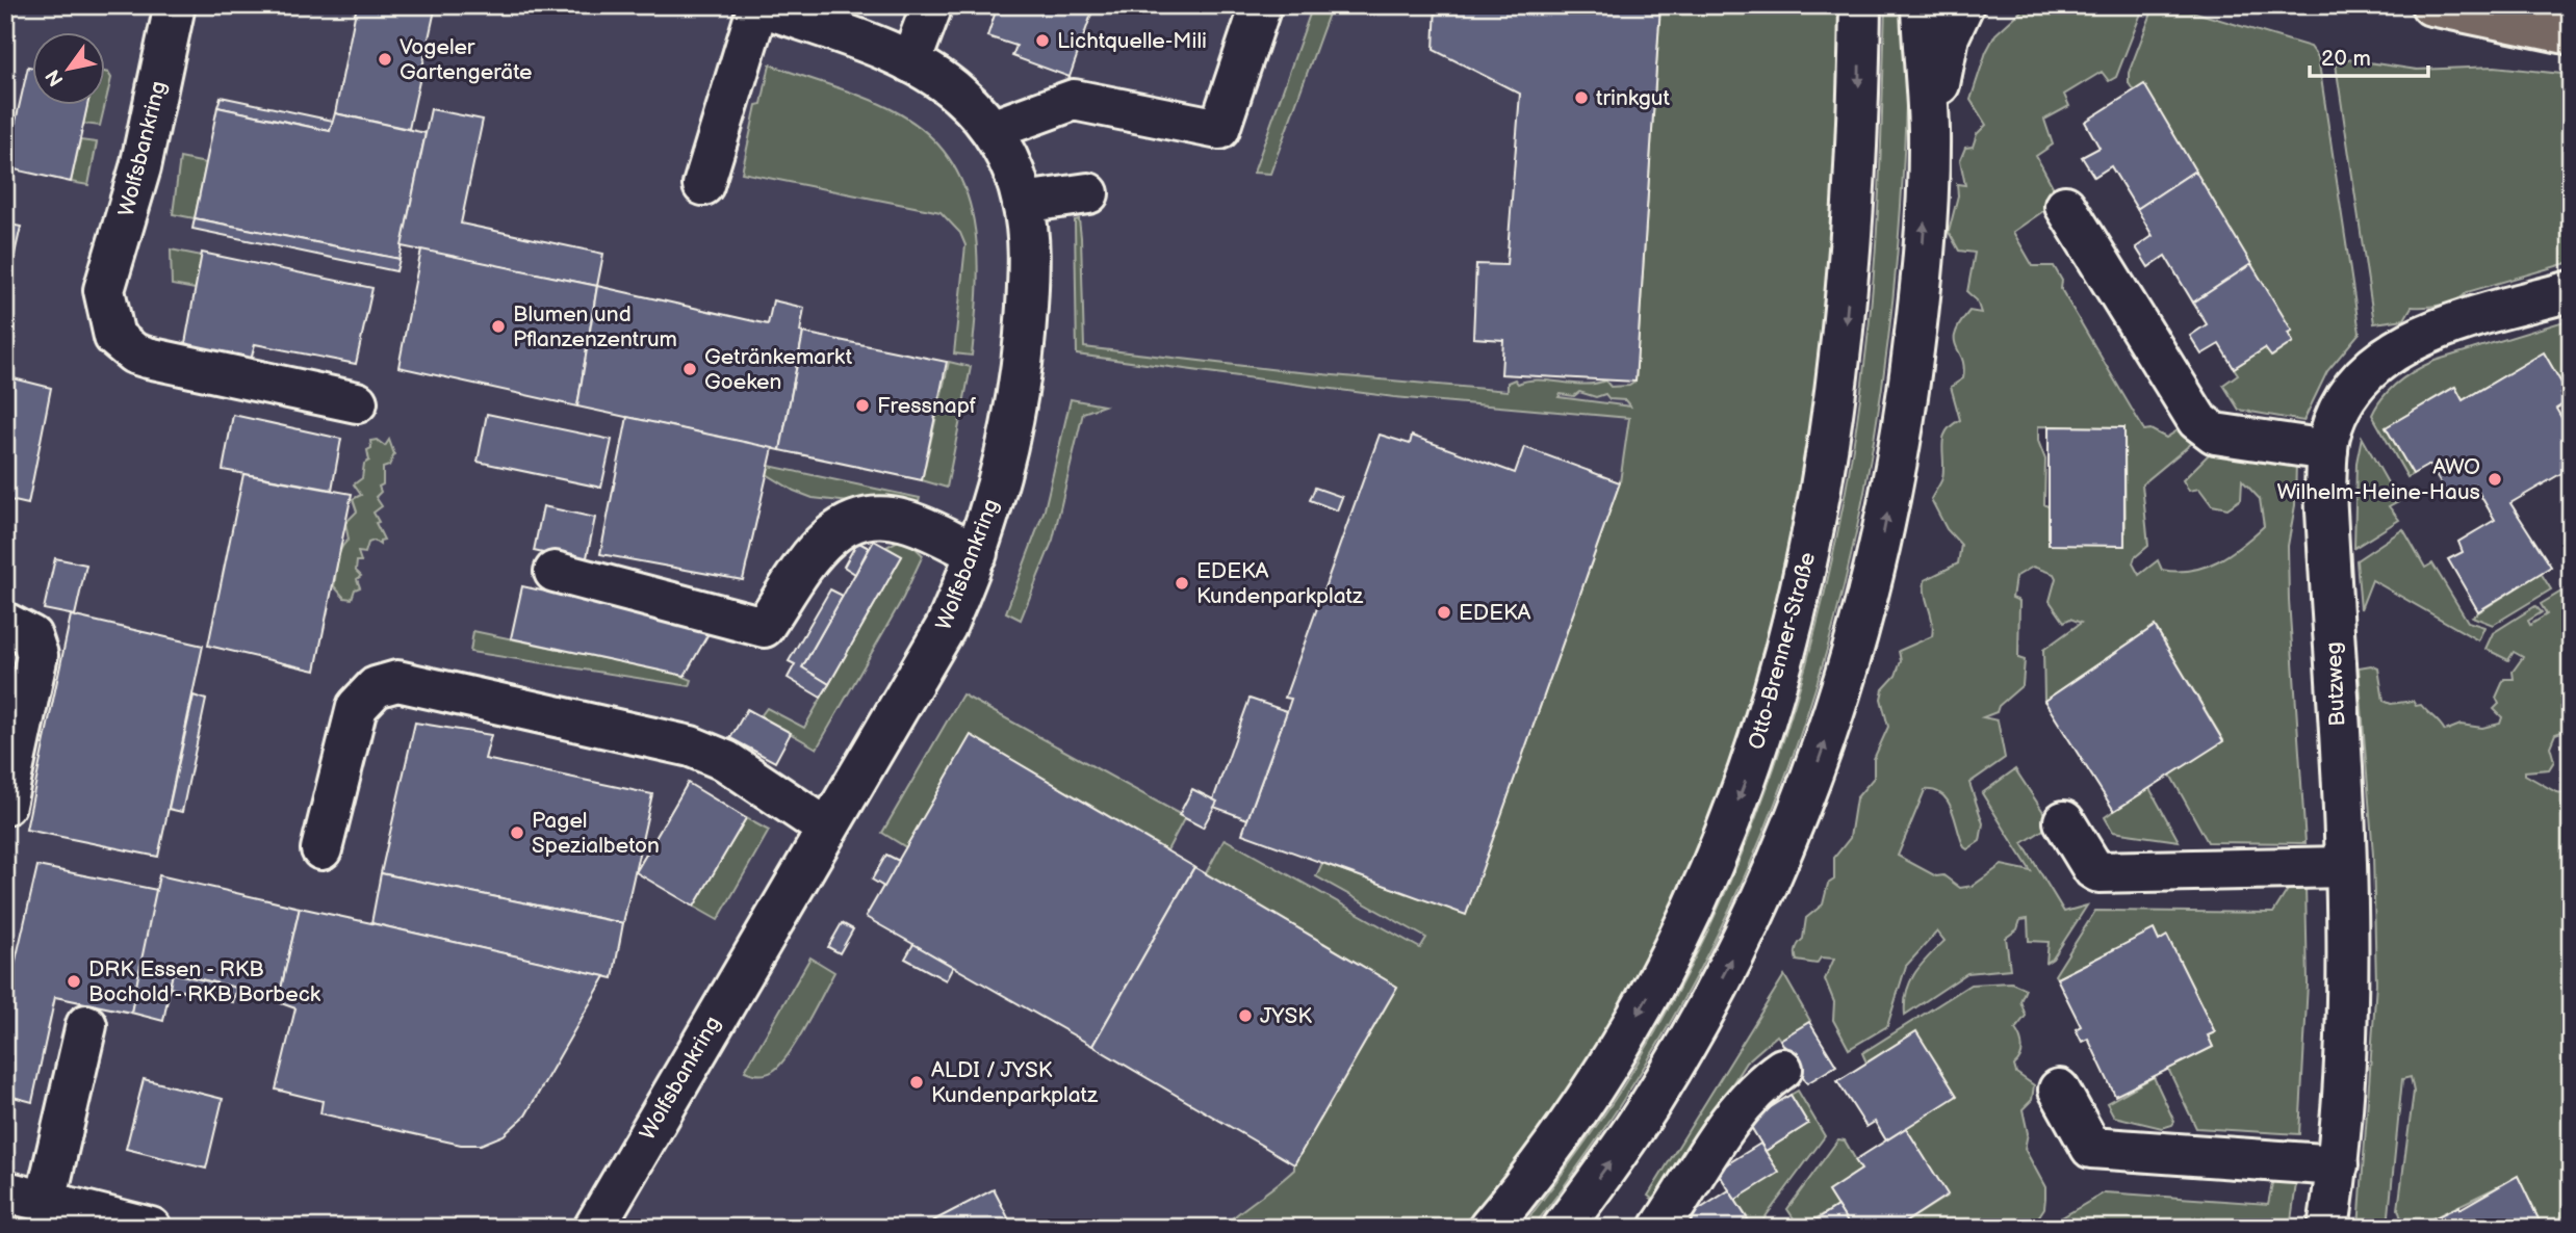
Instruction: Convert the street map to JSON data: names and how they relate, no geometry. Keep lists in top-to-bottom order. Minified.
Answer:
{"streets":{"street":["Wolfsbankring","Otto-Brenner-Straße","Butzweg"]},"places":["Lichtquelle-Mili","Vogeler Gartengeräte","trinkgut","Blumen und Pflanzenzentrum","Getränkemarkt Goeken","Fressnapf","AWO Wilhelm-Heine-Haus","EDEKA Kundenparkplatz","EDEKA","Pagel Spezialbeton","DRK Essen - RKB Bochold - RKB Borbeck","JYSK","ALDI / JYSK Kundenparkplatz"],"scale_bar":"20 m","north":"bottom left"}
